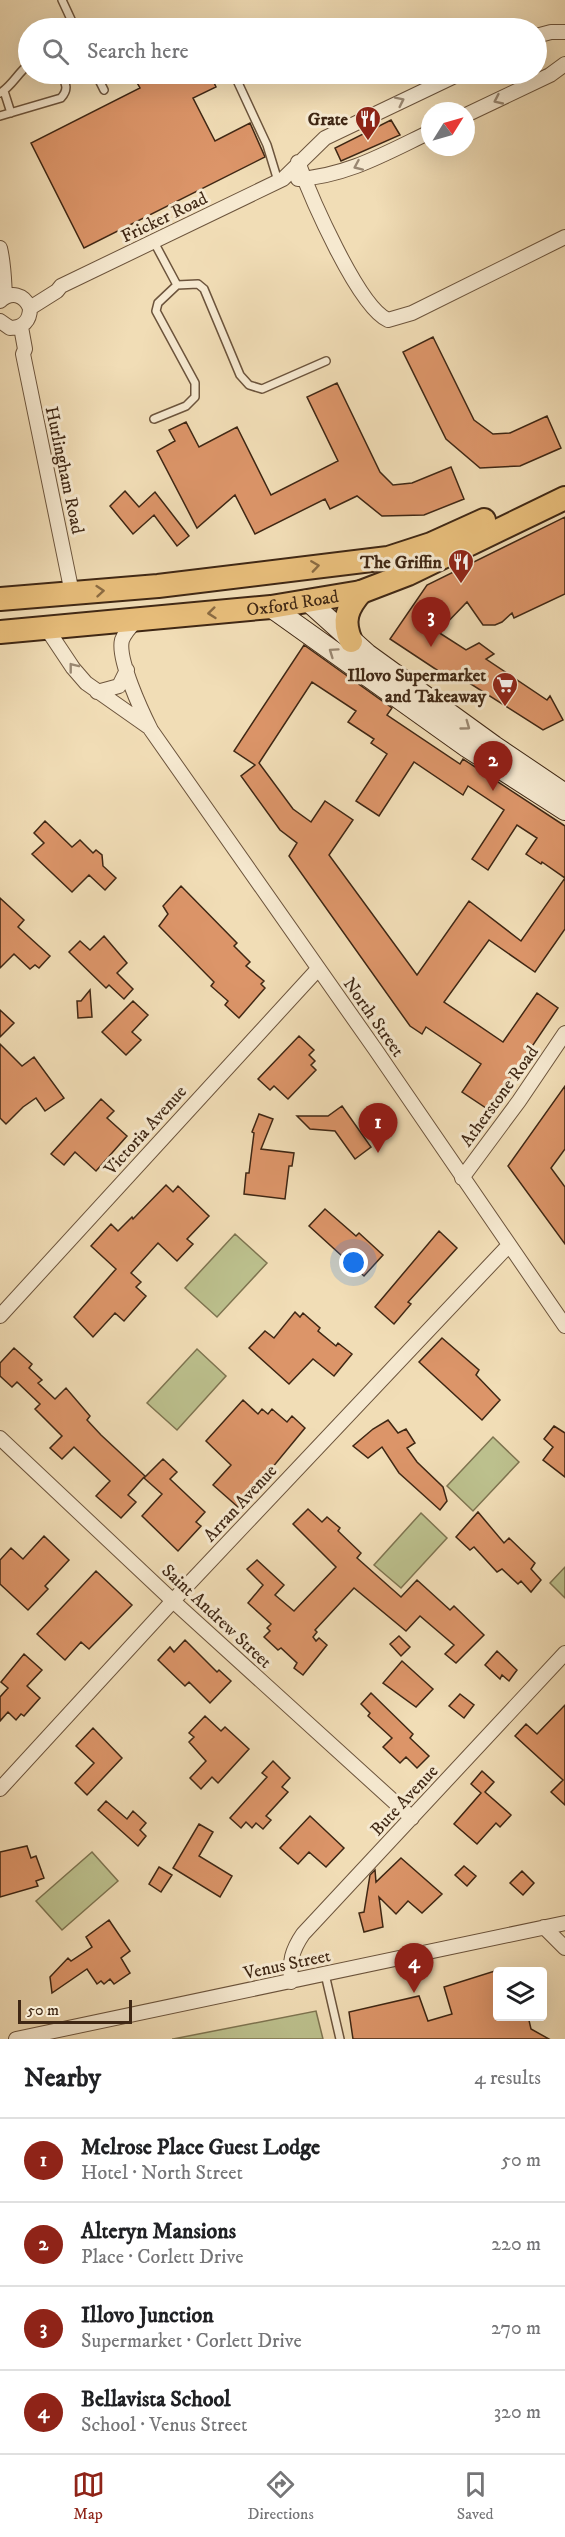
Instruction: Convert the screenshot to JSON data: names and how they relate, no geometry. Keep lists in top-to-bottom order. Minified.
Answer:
{"streets":{"main road":["Oxford Road"],"street":["Fricker Road","Hurlingham Road","North Street","Atherstone Road","Victoria Avenue","Arran Avenue","Saint Andrew Street","Bute Avenue","Venus Street"]},"crossings":[["Hurlingham Road","Oxford Road"],["Oxford Road","North Street"],["North Street","Atherstone Road"],["North Street","Victoria Avenue"],["North Street","Arran Avenue"],["Arran Avenue","Saint Andrew Street"],["Saint Andrew Street","Bute Avenue"],["Bute Avenue","Venus Street"]],"places":{"restaurant":["Grate","The Griffin"],"supermarket":["Illovo Supermarket and Takeaway"]},"scale_bar":"50 m","north":"top right","page":{"search":"Search here","pins":["3","2","1","4"],"scale":"50 m","heading":["Nearby","4 results"],"list":[{"mark":"1","name":"Melrose Place Guest Lodge","note":"Hotel · North Street","value":"50 m"},{"mark":"2","name":"Alteryn Mansions","note":"Place · Corlett Drive","value":"220 m"},{"mark":"3","name":"Illovo Junction","note":"Supermarket · Corlett Drive","value":"270 m"},{"mark":"4","name":"Bellavista School","note":"School · Venus Street","value":"320 m"}],"nav":["Map","Directions","Saved"]}}
